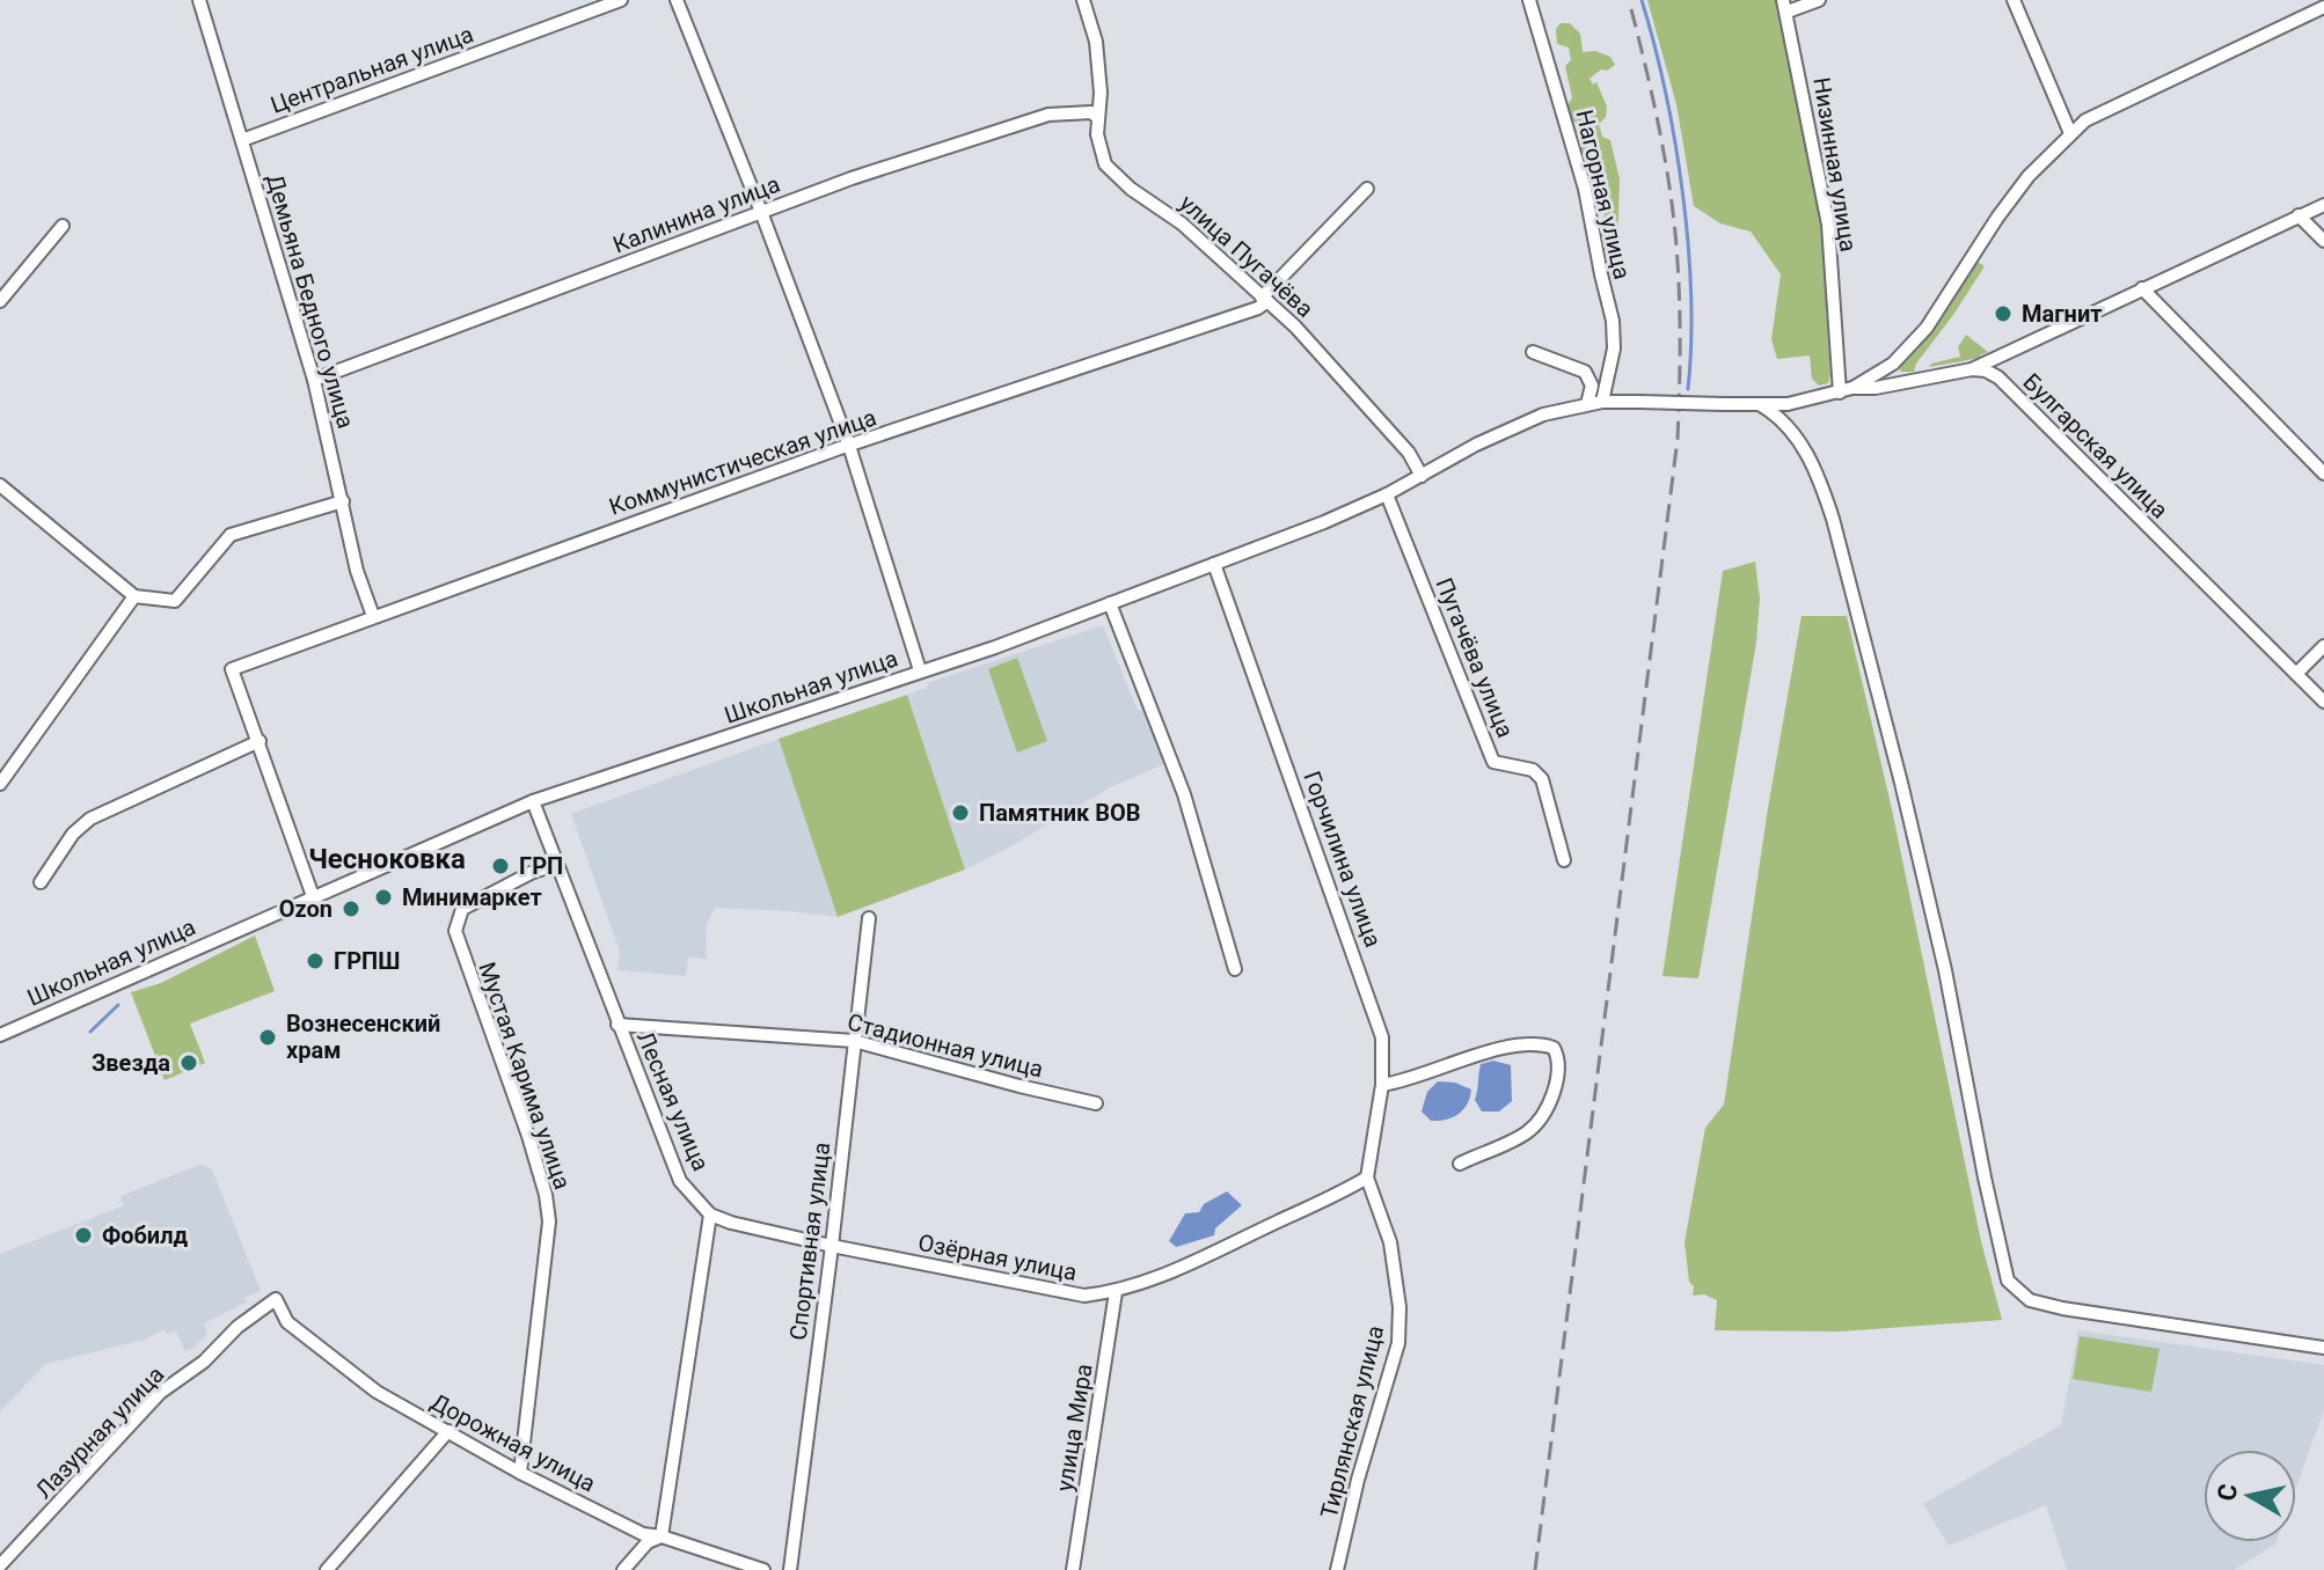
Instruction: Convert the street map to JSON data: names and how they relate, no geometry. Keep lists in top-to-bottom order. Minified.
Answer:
{"streets":{"street":["Центральная улица","Низинная улица","Нагорная улица","Калинина улица","улица Пугачёва","Демьяна Бедного улица","Булгарская улица","Коммунистическая улица","Пугачёва улица","Школьная улица","Горчилина улица","Стадионная улица","Мустая Карима улица","Лесная улица","Спортивная улица","Озёрная улица","Тирлянская улица","улица Мира","Лазурная улица","Дорожная улица"]},"crossings":[["Центральная улица","Демьяна Бедного улица"],["Нагорная улица","Школьная улица"],["Калинина улица","улица Пугачёва"],["Калинина улица","Демьяна Бедного улица"],["улица Пугачёва","Коммунистическая улица"],["улица Пугачёва","Школьная улица"],["Демьяна Бедного улица","Коммунистическая улица"],["Пугачёва улица","Школьная улица"],["Школьная улица","Горчилина улица"],["Школьная улица","Лесная улица"],["Горчилина улица","Озёрная улица"],["Горчилина улица","Тирлянская улица"],["Стадионная улица","Лесная улица"],["Стадионная улица","Спортивная улица"],["Мустая Карима улица","Лесная улица"],["Мустая Карима улица","Дорожная улица"],["Лесная улица","Озёрная улица"],["Спортивная улица","Озёрная улица"],["Озёрная улица","Тирлянская улица"],["Озёрная улица","улица Мира"],["Лазурная улица","Дорожная улица"]],"districts":["Чесноковка"],"places":["Магнит","Памятник ВОВ","ГРП","Минимаркет","Ozon","ГРПШ","Вознесенский храм","Звезда","Фобилд"],"north":"left"}
